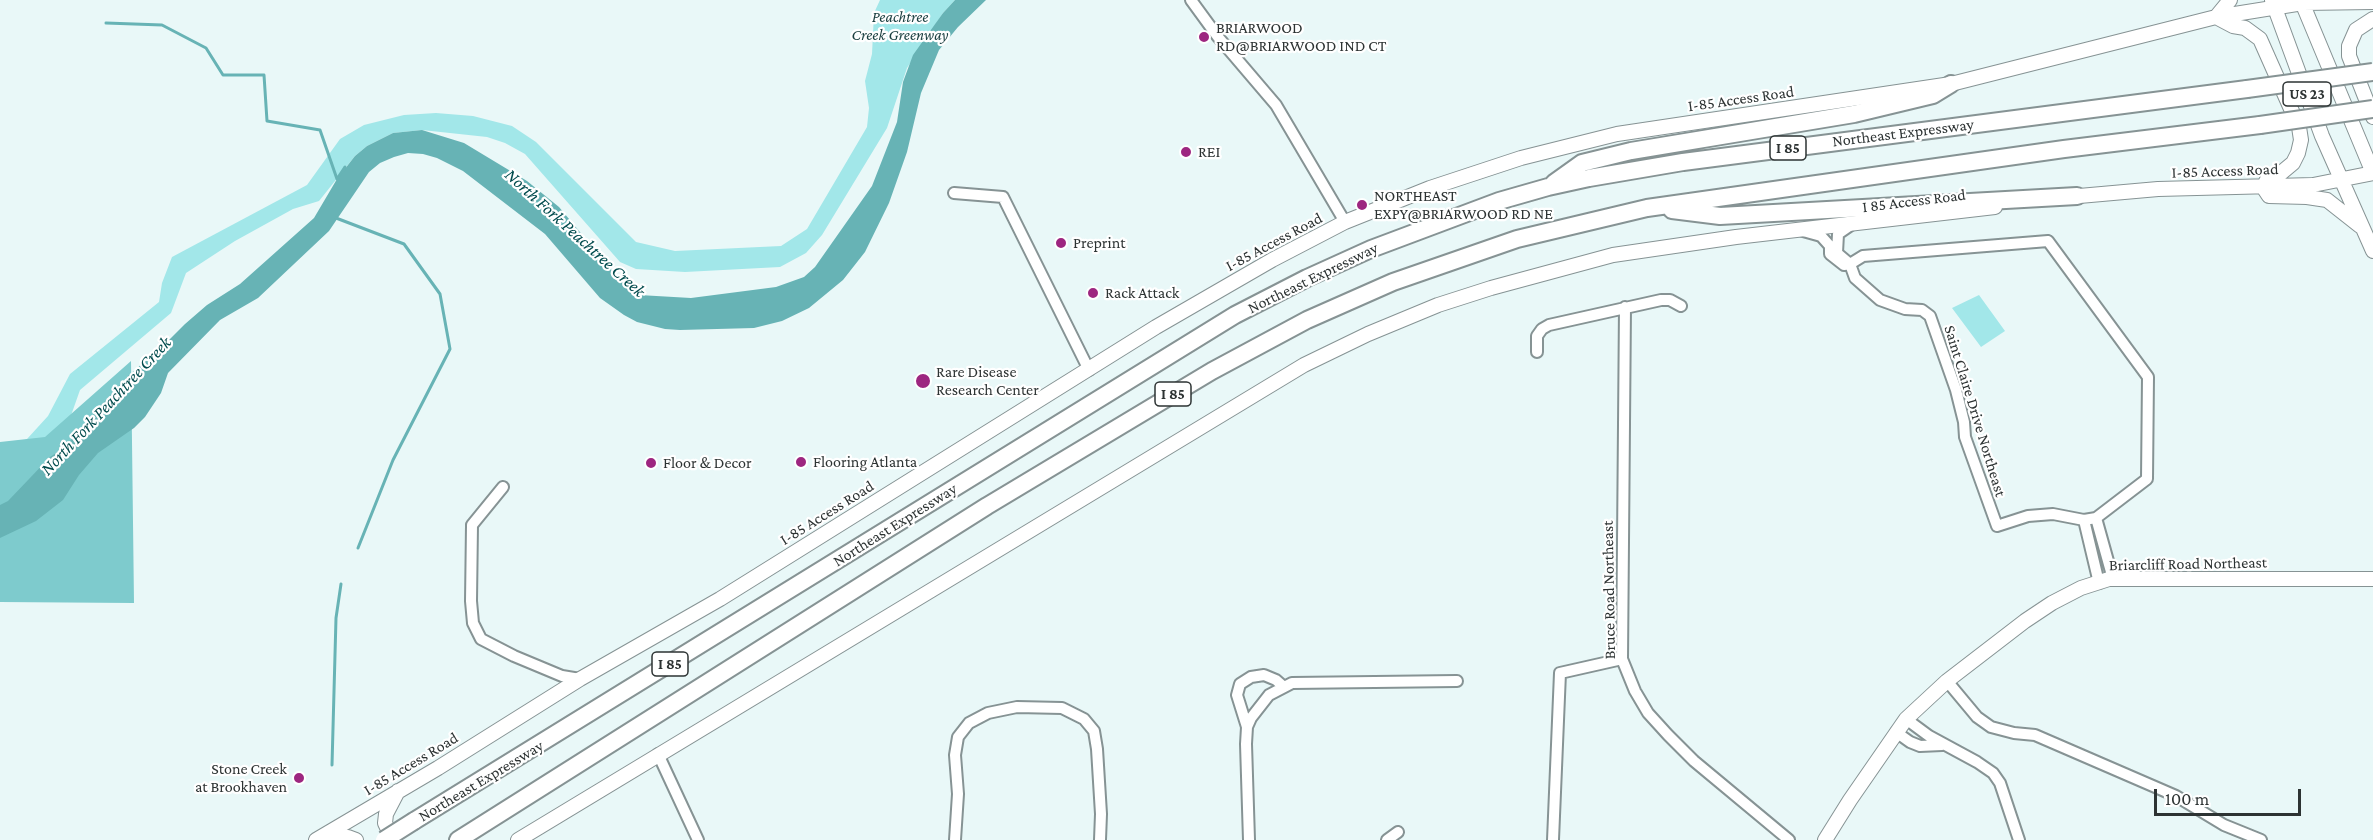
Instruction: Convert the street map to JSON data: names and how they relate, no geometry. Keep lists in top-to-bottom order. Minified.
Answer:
{"streets":{"highway":["Northeast Expressway","I 85"],"main road":["US 23","I-85 Access Road","I 85 Access Road","Briarcliff Road Northeast"],"street":["Saint Claire Drive Northeast","Bruce Road Northeast"]},"crossings":[["US 23","I-85 Access Road"],["I-85 Access Road","I 85 Access Road"],["I 85 Access Road","Saint Claire Drive Northeast"]],"water":["North Fork Peachtree Creek"],"parks":["Peachtree Creek Greenway"],"places":["BRIARWOOD RD@BRIARWOOD IND CT","REI","NORTHEAST EXPY@BRIARWOOD RD NE","Preprint","Rack Attack","Rare Disease Research Center","Flooring Atlanta","Floor & Decor","Stone Creek at Brookhaven"],"scale_bar":"100 m"}
